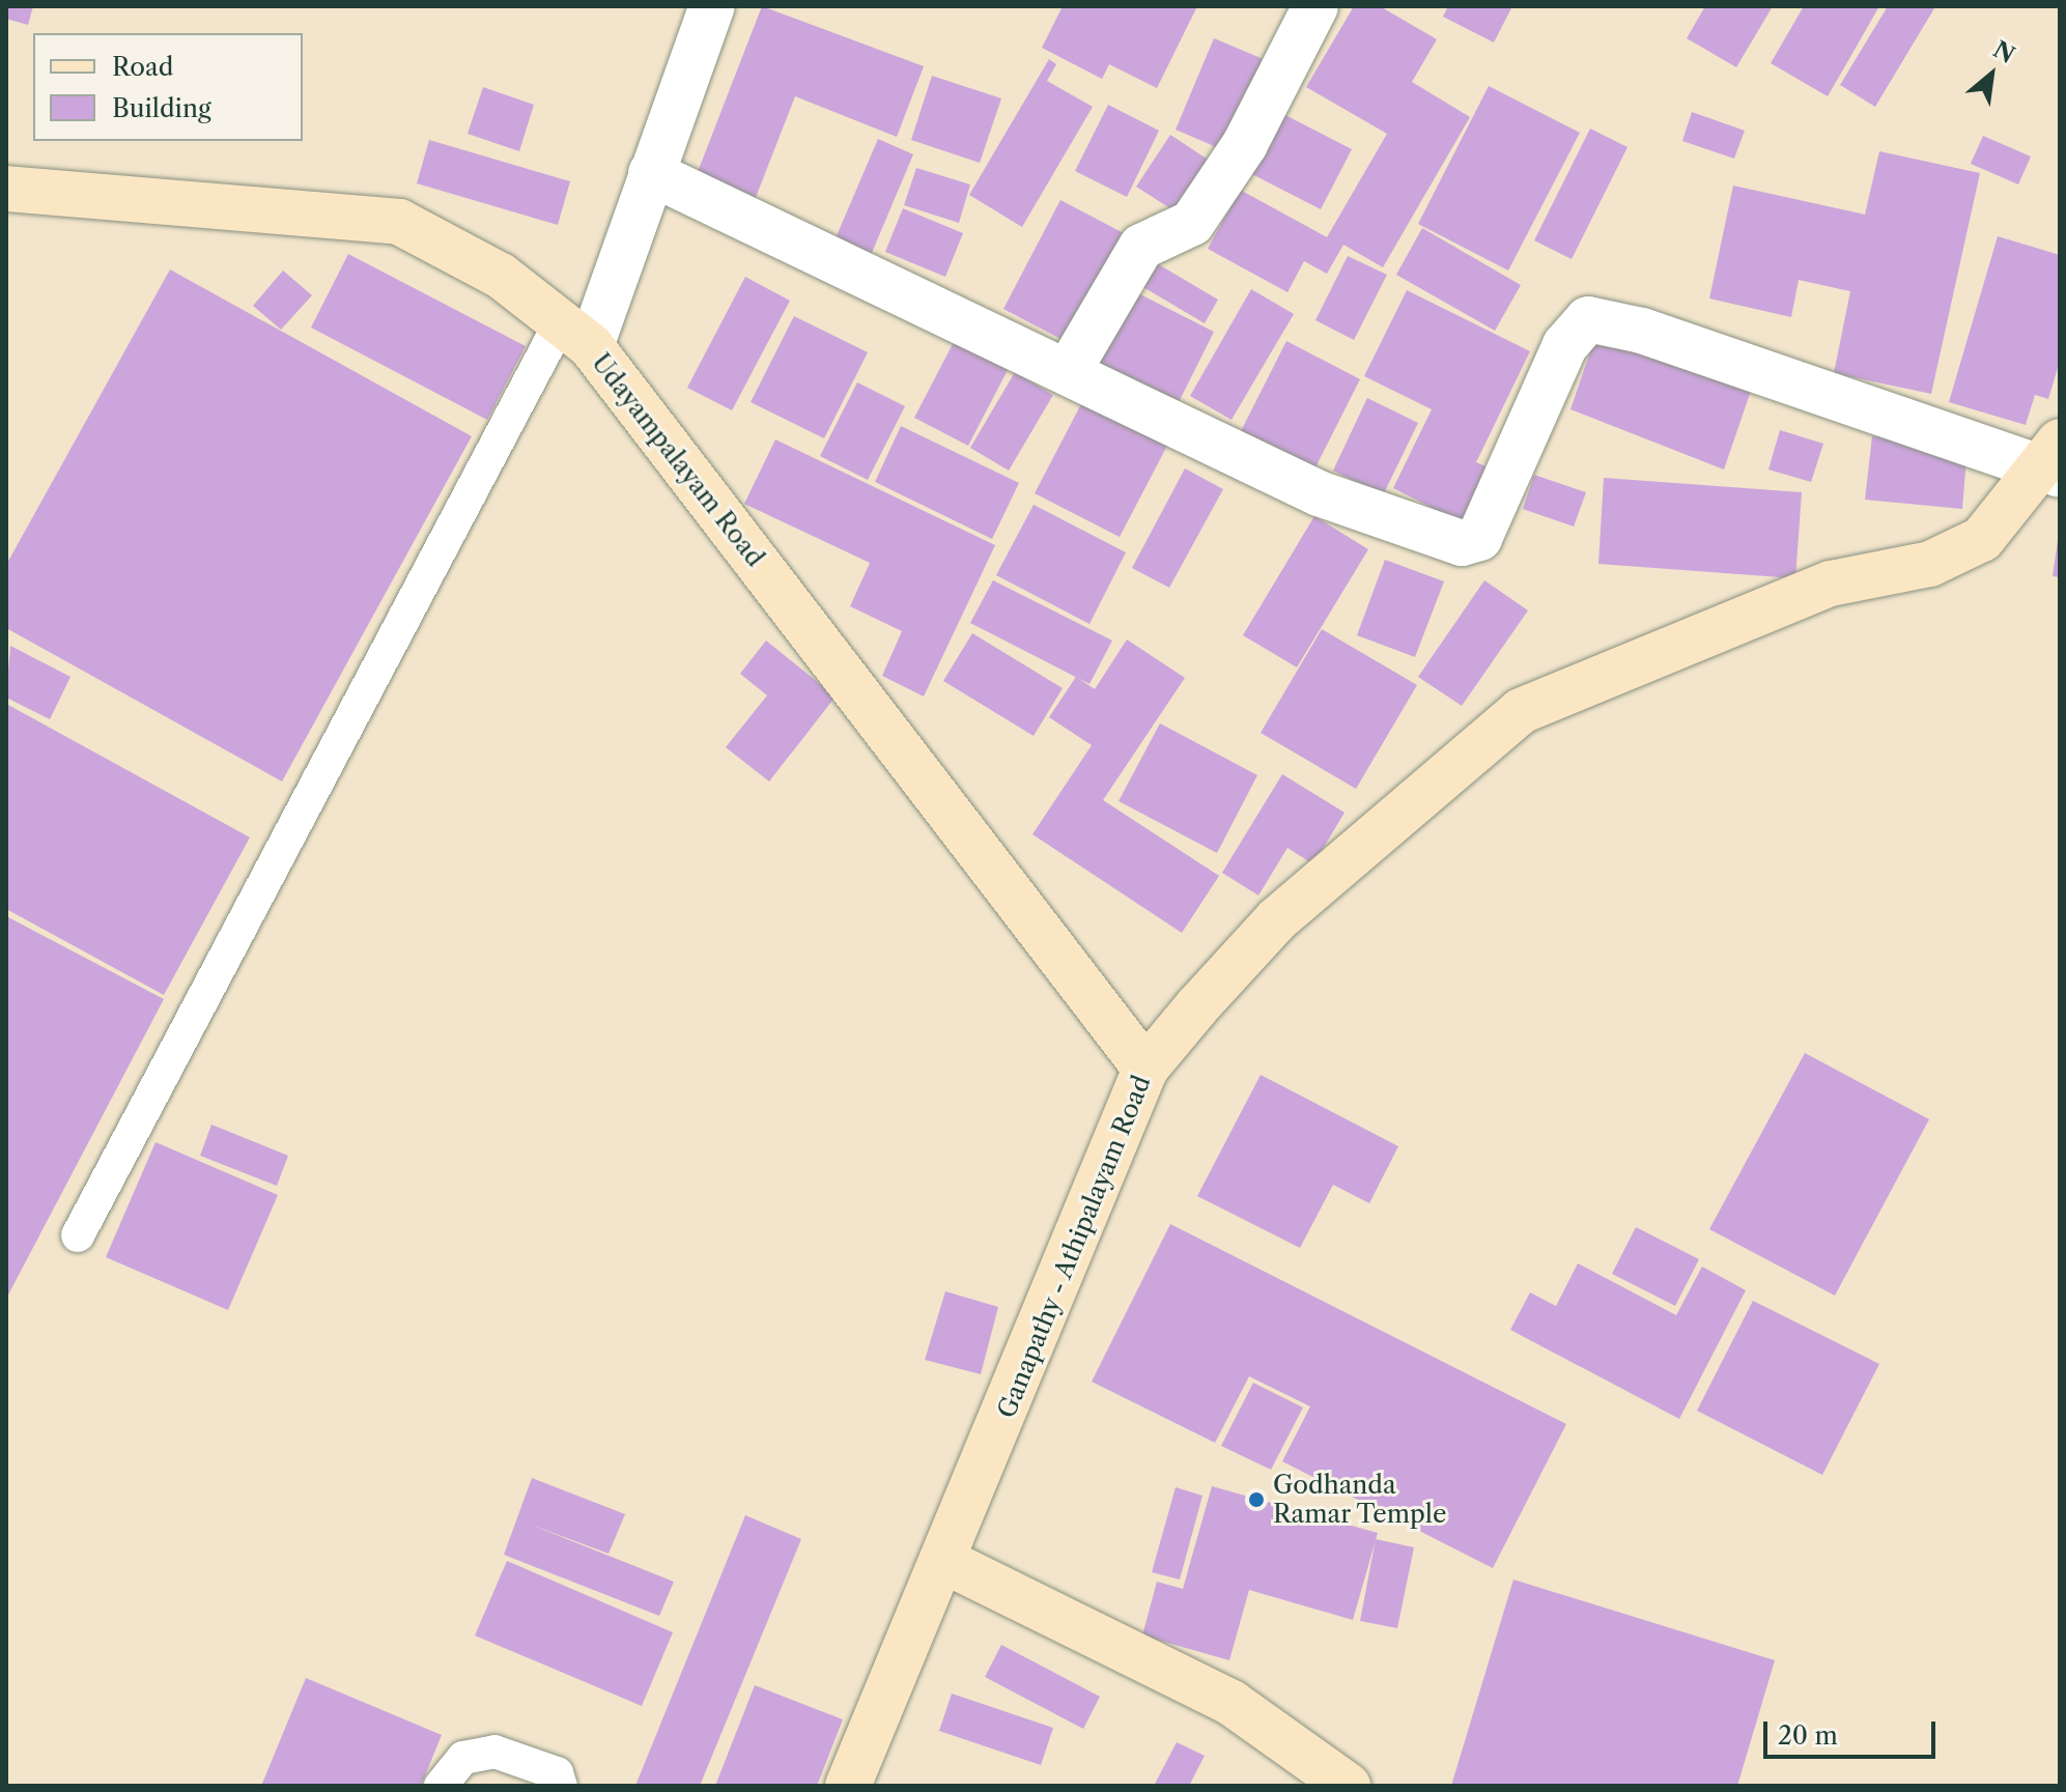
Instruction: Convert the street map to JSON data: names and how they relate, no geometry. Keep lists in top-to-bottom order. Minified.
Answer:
{"streets":{"street":["Udayampalayam Road","Ganapathy - Athipalayam Road"]},"crossings":[["Udayampalayam Road","Ganapathy - Athipalayam Road"]],"places":["Godhanda Ramar Temple"],"legend":["Road","Building"],"scale_bar":"20 m","north":"top right"}
